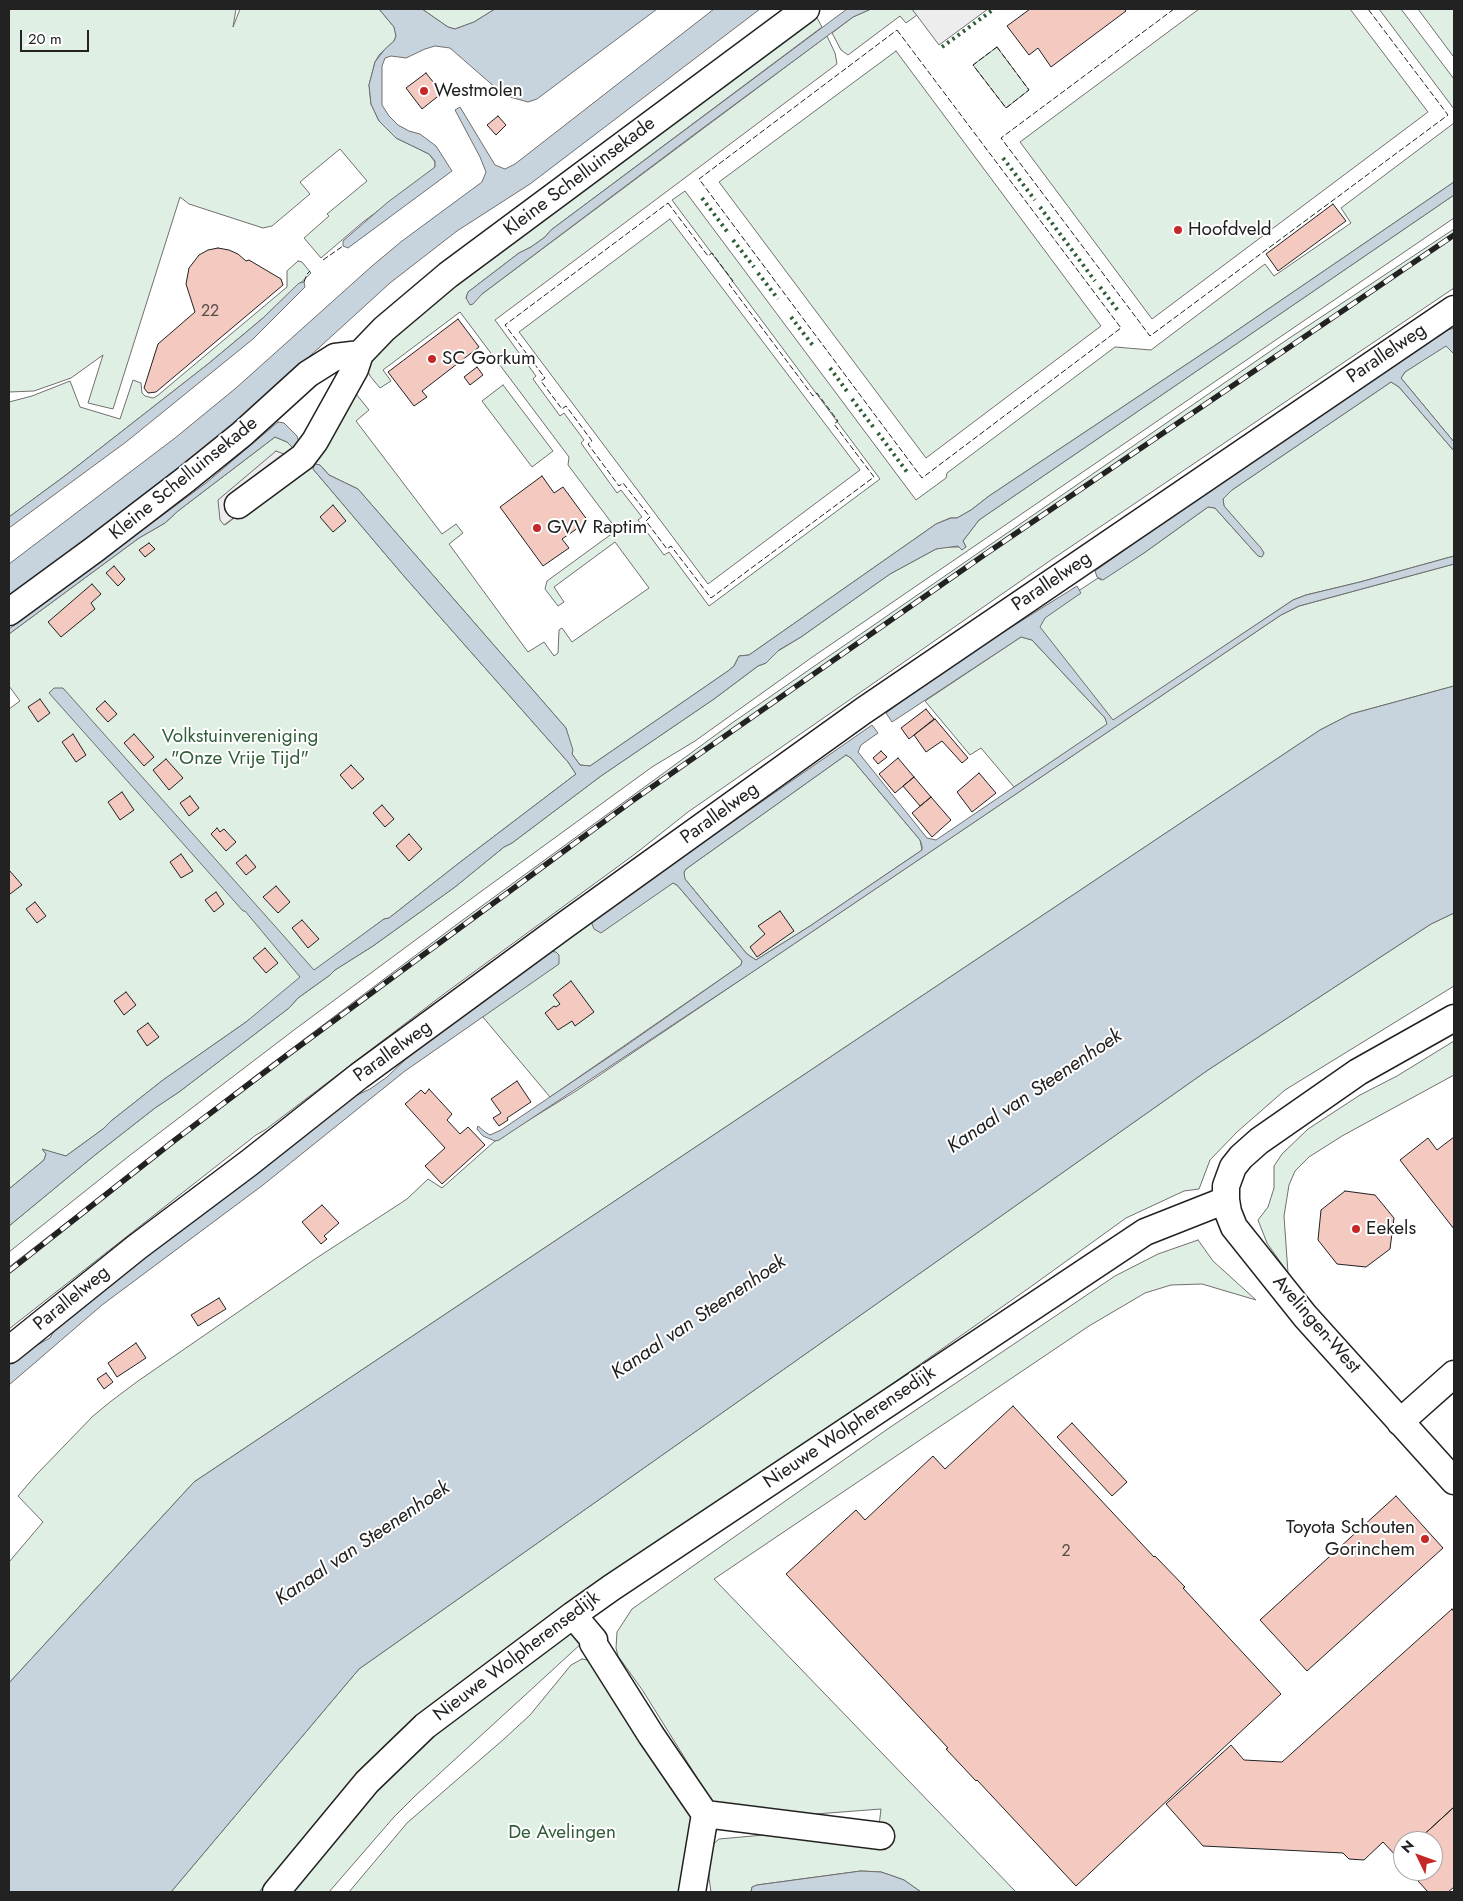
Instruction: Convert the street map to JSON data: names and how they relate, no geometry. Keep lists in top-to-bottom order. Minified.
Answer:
{"streets":{"street":["Kleine Schelluinsekade","Parallelweg","Avelingen-West","Nieuwe Wolpherensedijk"]},"crossings":[["Avelingen-West","Nieuwe Wolpherensedijk"]],"water":["Kanaal van Steenenhoek"],"parks":["Volkstuinvereniging \"Onze Vrije Tijd\"","De Avelingen"],"places":["Westmolen","Hoofdveld","SC Gorkum","GVV Raptim","Eekels","Toyota Schouten Gorinchem"],"house_numbers":["22","2"],"scale_bar":"20 m","north":"top left"}
